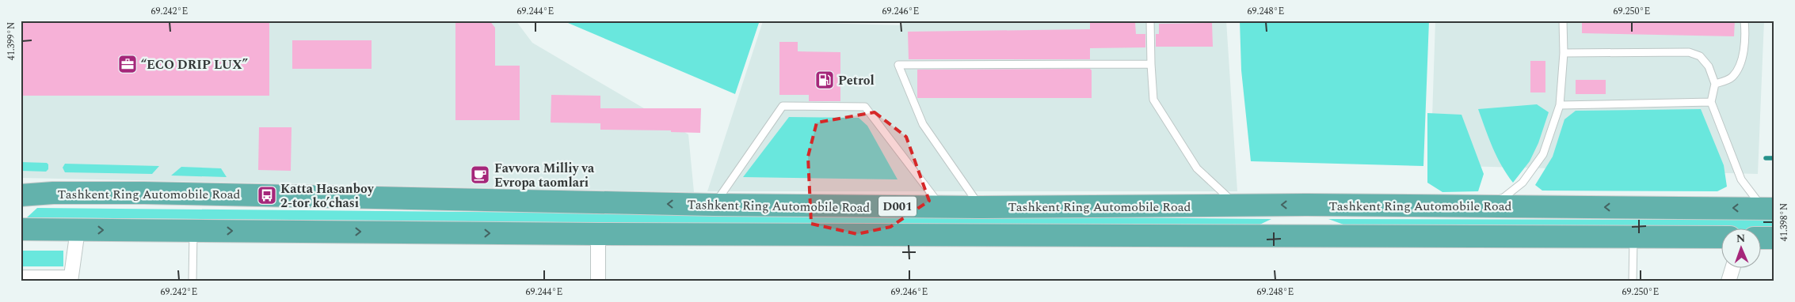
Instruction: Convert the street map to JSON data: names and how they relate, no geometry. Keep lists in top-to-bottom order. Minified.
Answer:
{"streets":{"highway":["Tashkent Ring Automobile Road","D001"]},"places":{"office":["“ECO DRIP LUX”"],"fuel station":["Petrol"],"cafe":["Favvora Milliy va Evropa taomlari"],"bus stop":["Katta Hasanboy 2-tor ko’chasi"]},"north":"top","coordinates":["69.242°E","69.244°E","69.246°E","69.248°E","69.250°E","41.399°N","41.398°N"]}
